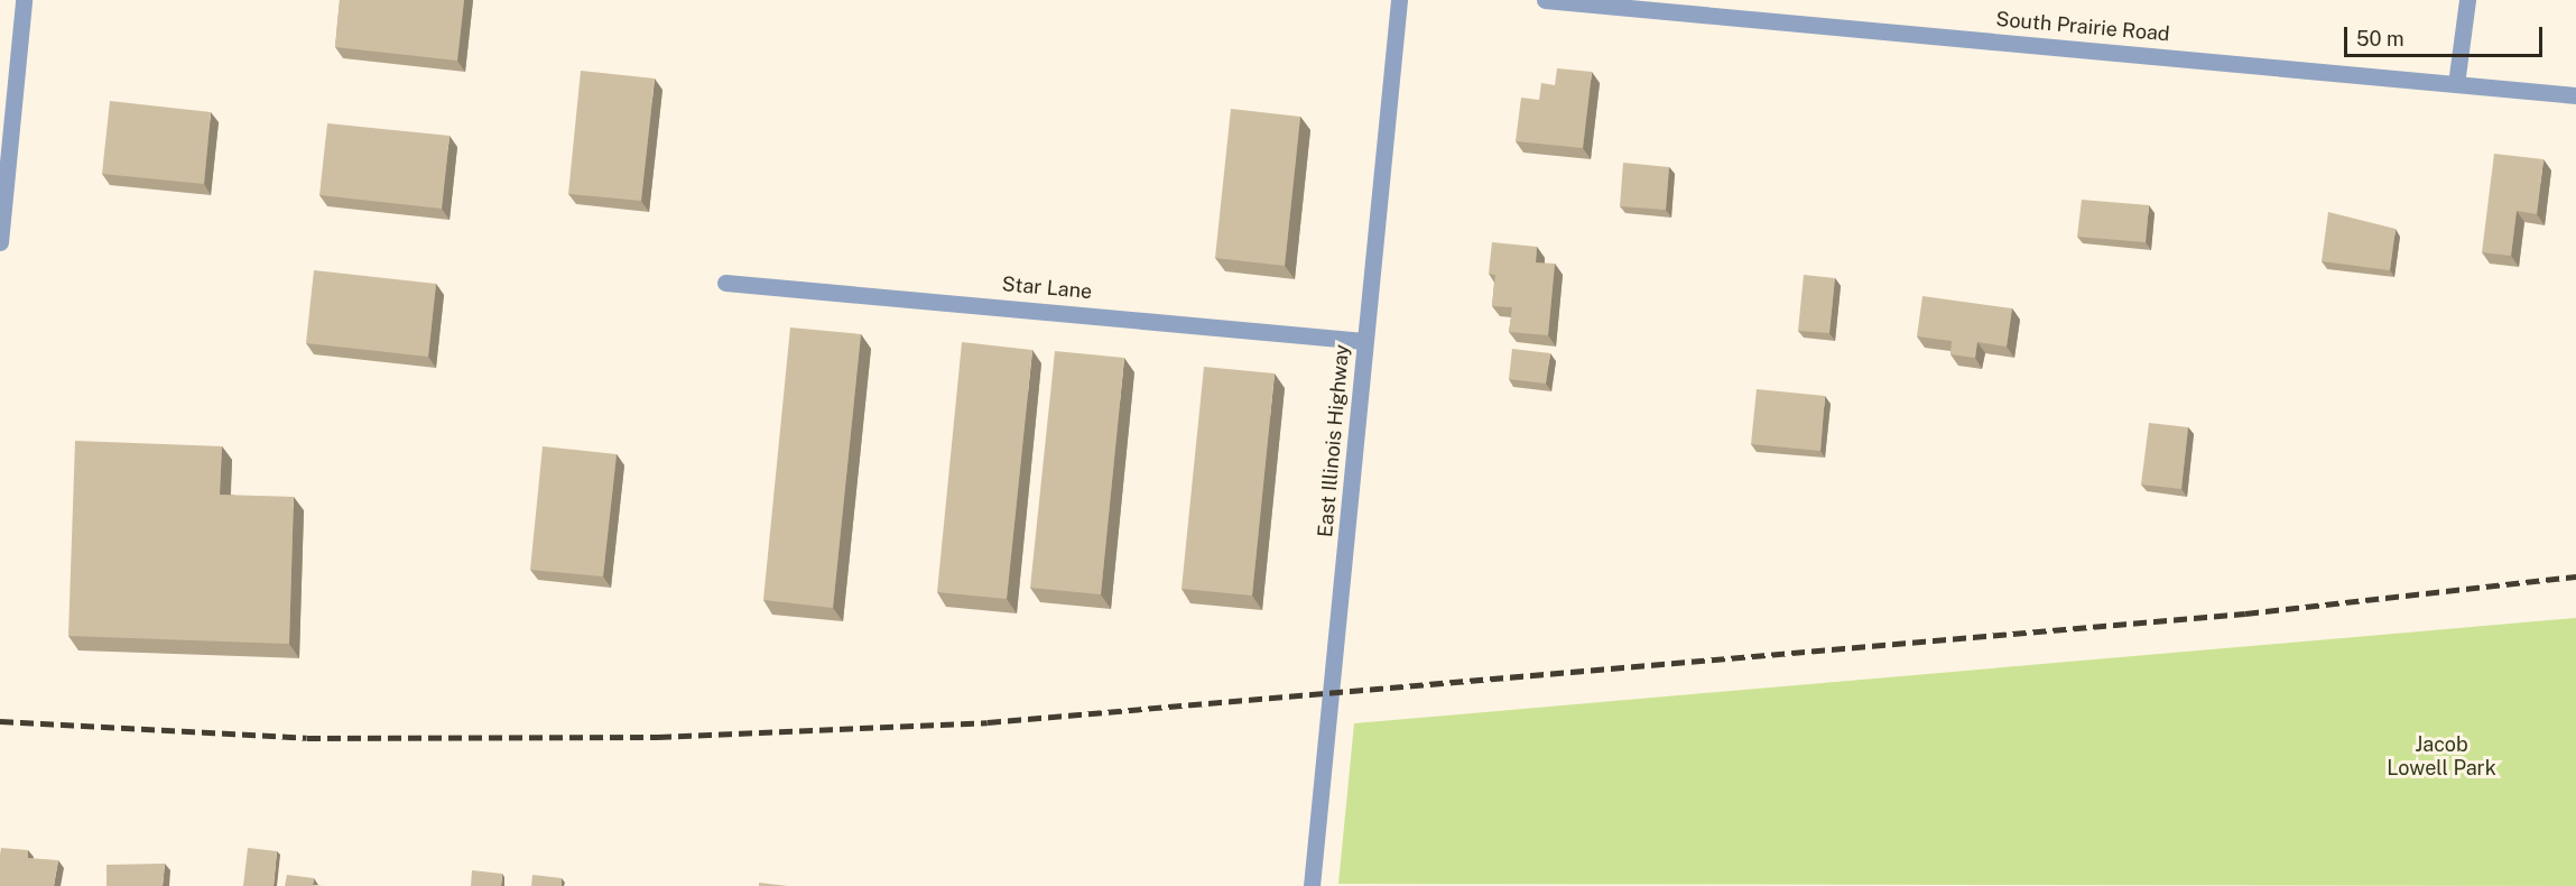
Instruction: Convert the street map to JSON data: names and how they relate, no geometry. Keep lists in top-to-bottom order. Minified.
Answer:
{"streets":{"street":["South Prairie Road","Star Lane","East Illinois Highway"]},"crossings":[["Star Lane","East Illinois Highway"]],"parks":["Jacob Lowell Park"],"scale_bar":"50 m"}
